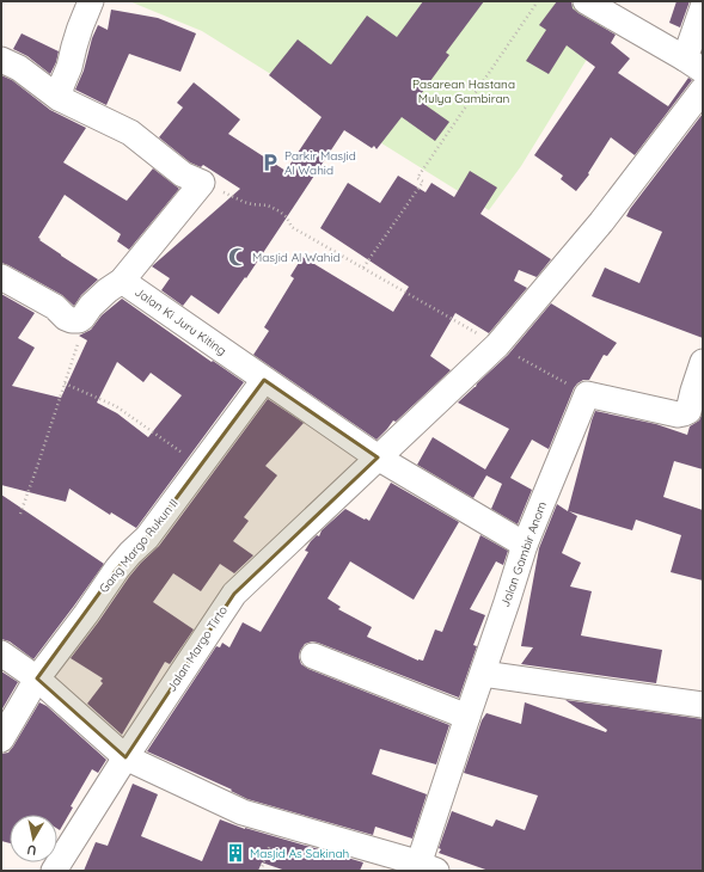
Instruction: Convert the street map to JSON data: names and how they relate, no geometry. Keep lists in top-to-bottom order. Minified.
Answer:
{"streets":{"street":["Jalan Ki Juru Kiting","Gang Margo Rukun II","Jalan Gambir Anom","Jalan Margo Tirto"]},"crossings":[["Jalan Ki Juru Kiting","Gang Margo Rukun II"],["Jalan Ki Juru Kiting","Jalan Gambir Anom"],["Jalan Ki Juru Kiting","Jalan Margo Tirto"]],"parks":["Pasarean Hastana Mulya Gambiran"],"places":{"parking":["Parkir Masjid Al Wahid"],"mosque":["Masjid Al Wahid"],"building":["Masjid As Sakinah"]},"north":"bottom"}
